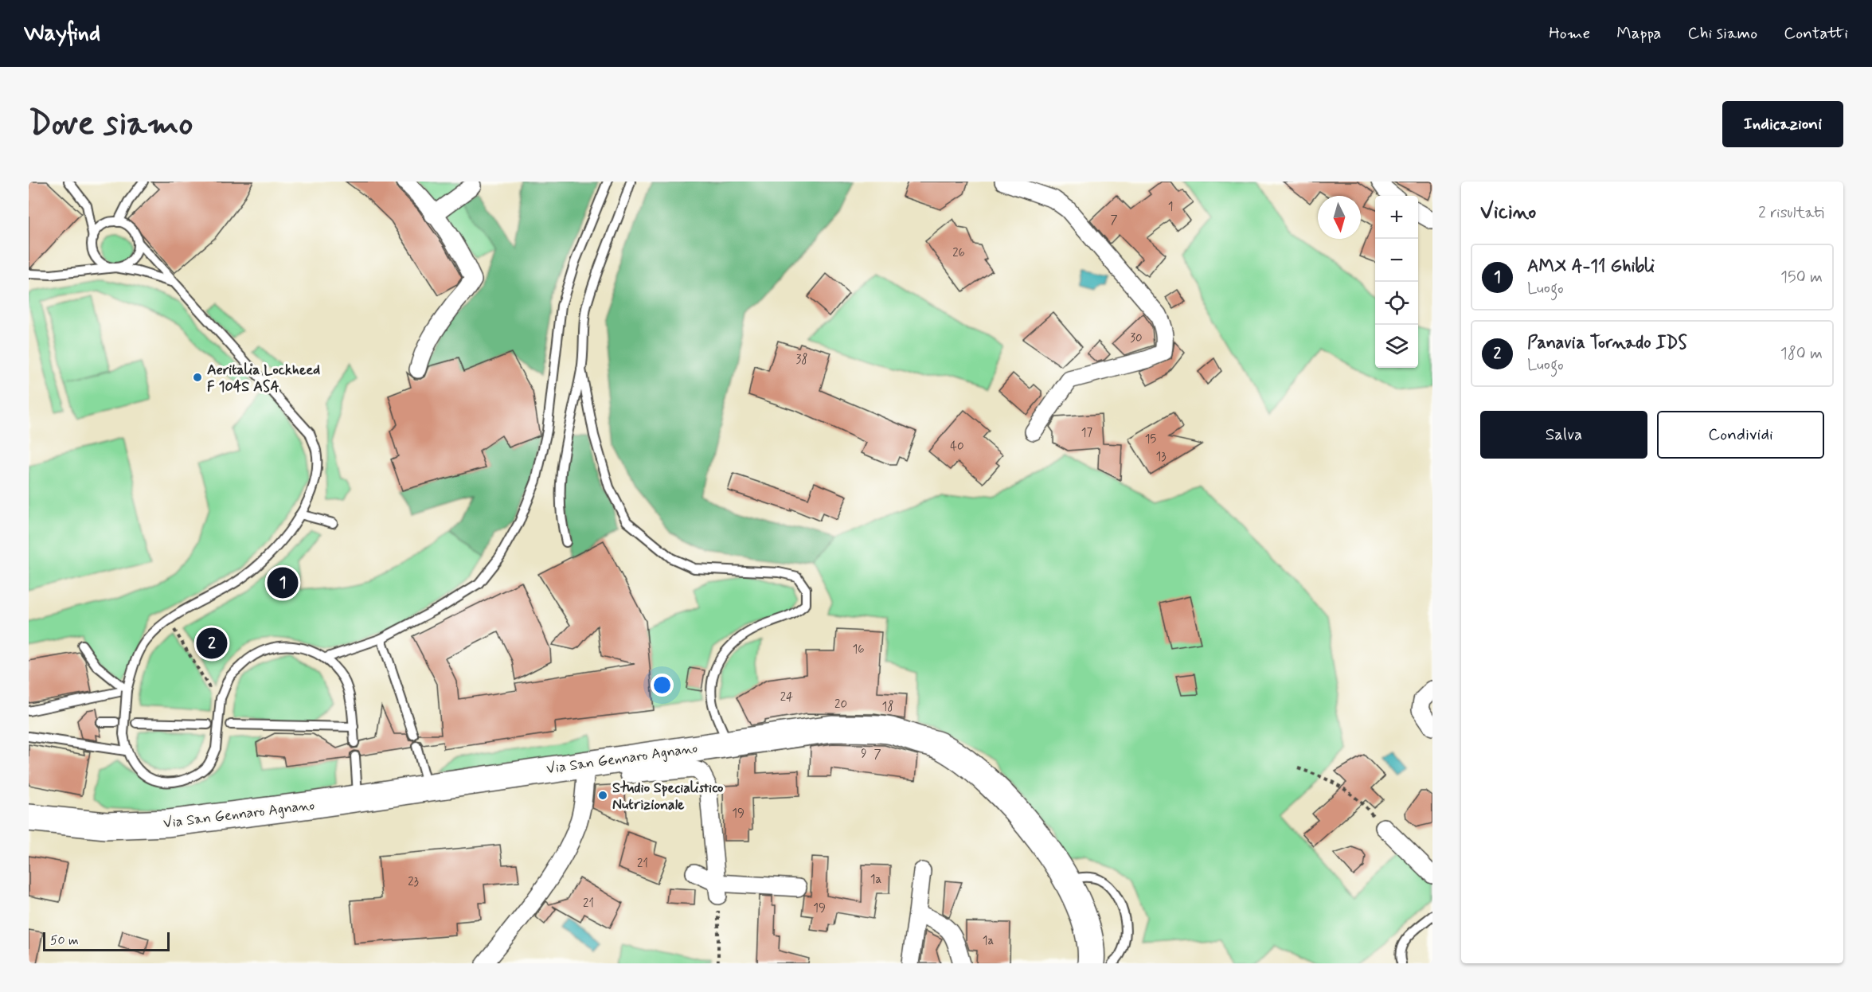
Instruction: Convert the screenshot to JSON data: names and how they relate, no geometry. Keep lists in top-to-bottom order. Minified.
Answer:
{"streets":{"main road":["Via San Gennaro Agnano"]},"places":["Aeritalia Lockheed F 104S ASA","Studio Specialistico Nutrizionale"],"house_numbers":["1","7","26","30","38","17","15","40","13","16","24","20","18","9","7","19","21","1a","23","21","19","1a"],"scale_bar":"50 m","north":"bottom","page":{"header":"Wayfind","nav":["Home","Mappa","Chi siamo","Contatti"],"buttons":["Indicazioni",["Salva","Condividi"]],"title":"Dove siamo","heading":["Vicino","2 risultati"],"map_buttons":["+","−"],"list":[{"mark":"1","name":"AMX A-11 Ghibli","note":"Luogo","value":"150 m"},{"mark":"2","name":"Panavia Tornado IDS","note":"Luogo","value":"180 m"}],"pins":["1","2"],"scale":"50 m"}}
